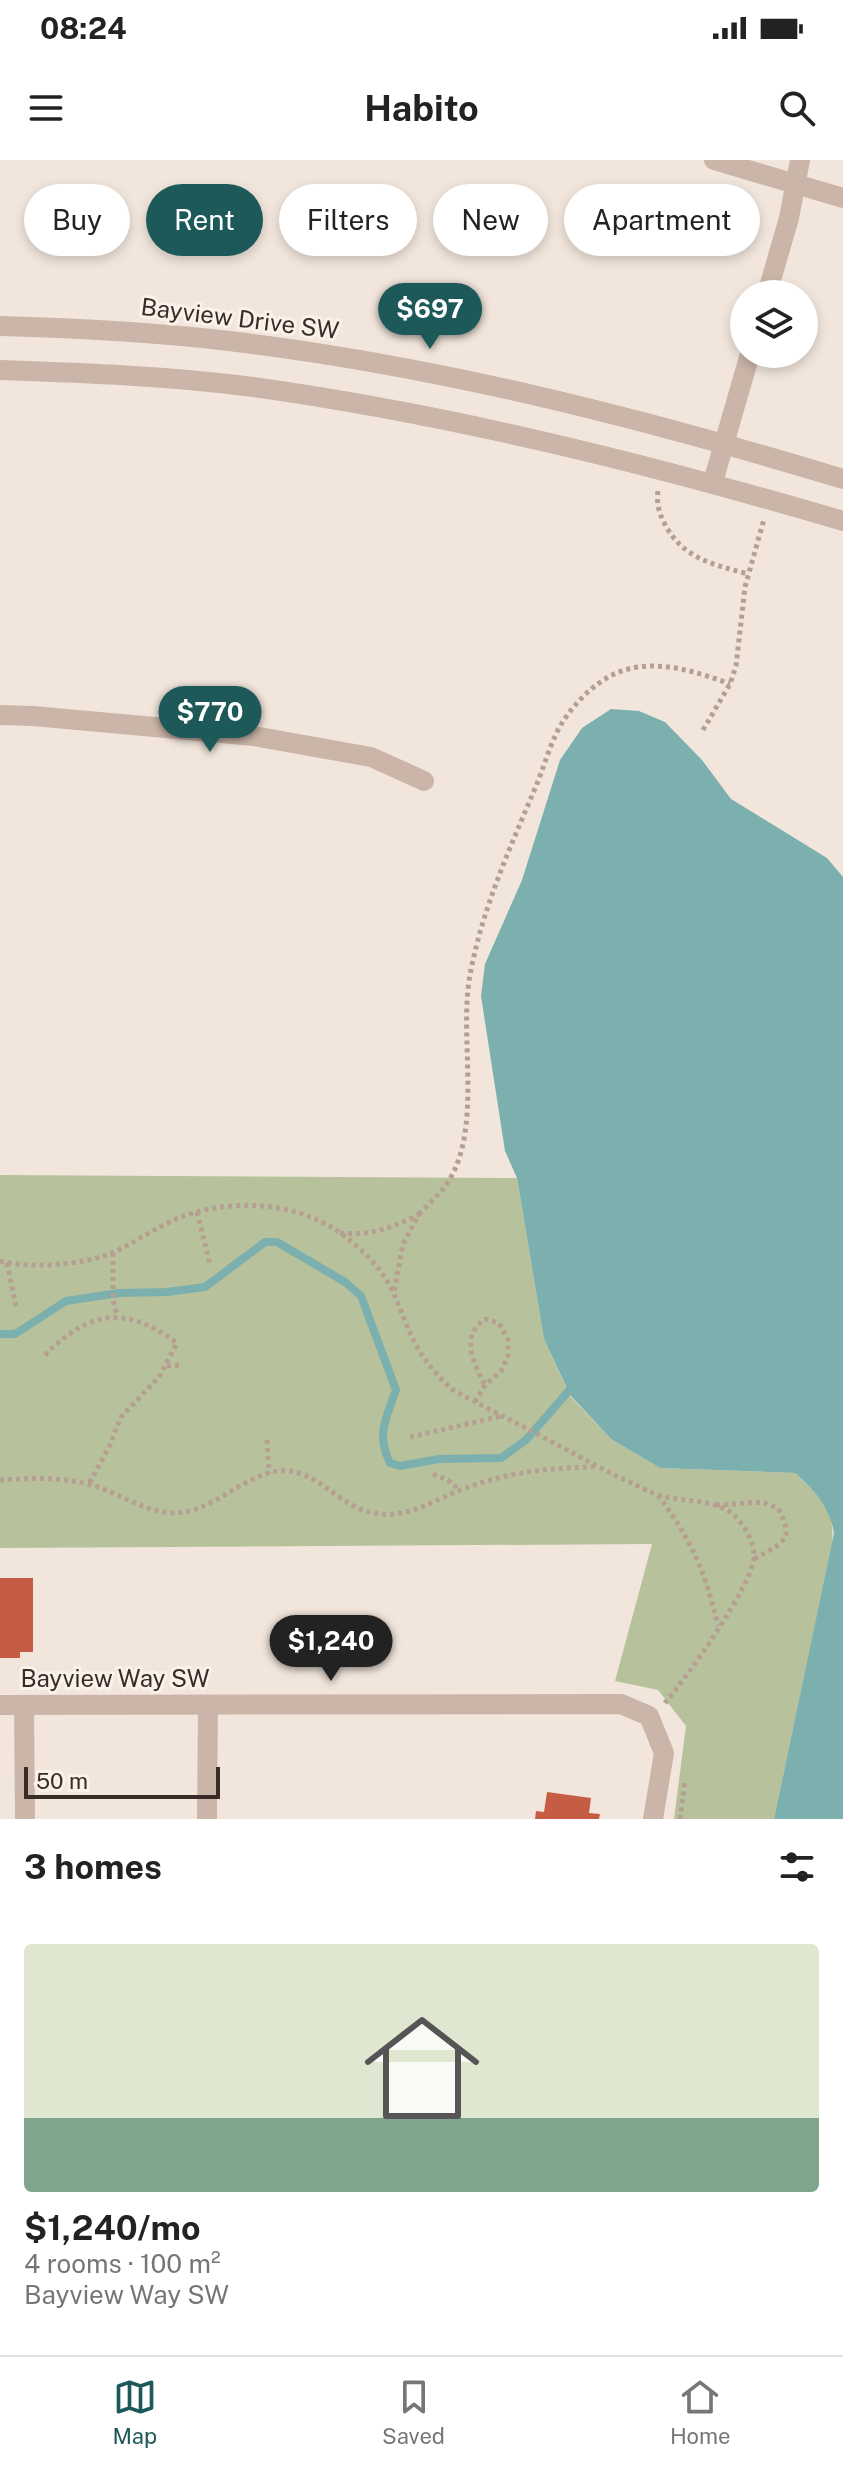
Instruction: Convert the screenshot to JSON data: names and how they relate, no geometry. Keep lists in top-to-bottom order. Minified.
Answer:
{"streets":{"street":["Bayview Drive SW","Bayview Way SW"]},"scale_bar":"50 m","page":{"status":"08:24","header":"Habito","chip":["Buy","Rent","Filters","New","Apartment"],"price":["$697","$770","$1,240"],"scale":"50 m","heading":"3 homes","list":[{"name":"$1,240/mo","note":"4 rooms · 100 m² · Bayview Way SW"}],"tabs":["Map","Saved","Home"]}}
